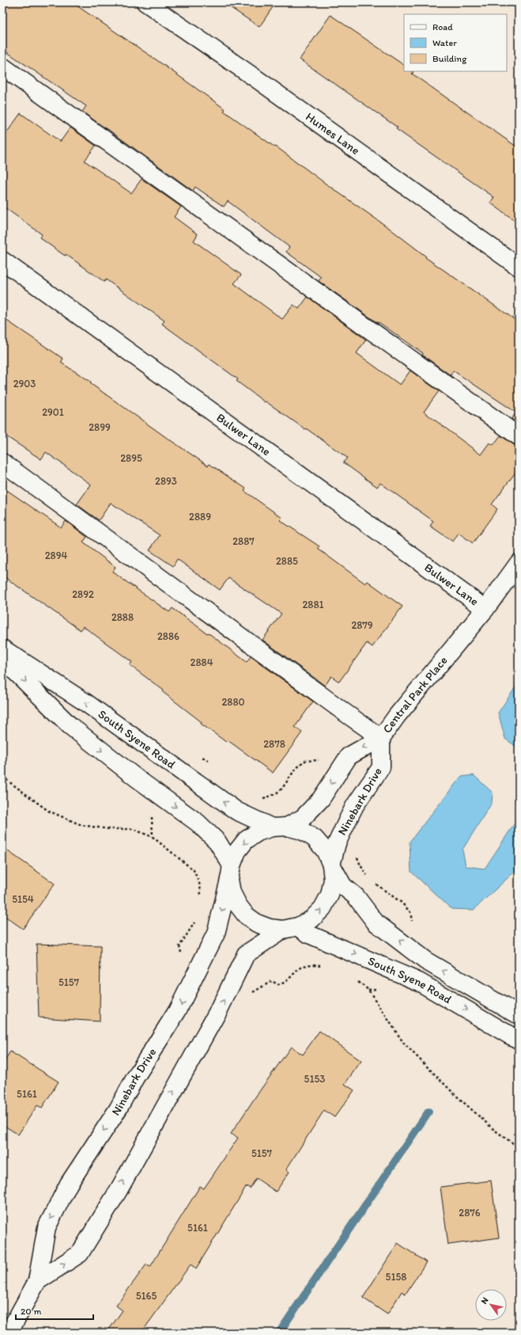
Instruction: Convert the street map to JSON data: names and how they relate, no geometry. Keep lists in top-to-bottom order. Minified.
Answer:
{"streets":{"street":["Humes Lane","Bulwer Lane","Central Park Place","South Syene Road","Ninebark Drive"]},"crossings":[["Bulwer Lane","Central Park Place"],["Central Park Place","South Syene Road"],["Central Park Place","Ninebark Drive"],["South Syene Road","Ninebark Drive"]],"one_way":["Central Park Place"],"house_numbers":["2903","2901","2899","2895","2893","2889","2887","2894","2885","2892","2881","2888","2879","2886","2884","2880","2878","5154","5157","5153","5161","5157","2876","5161","5158","5165"],"legend":["Road","Water","Building"],"scale_bar":"20 m","north":"top left"}
